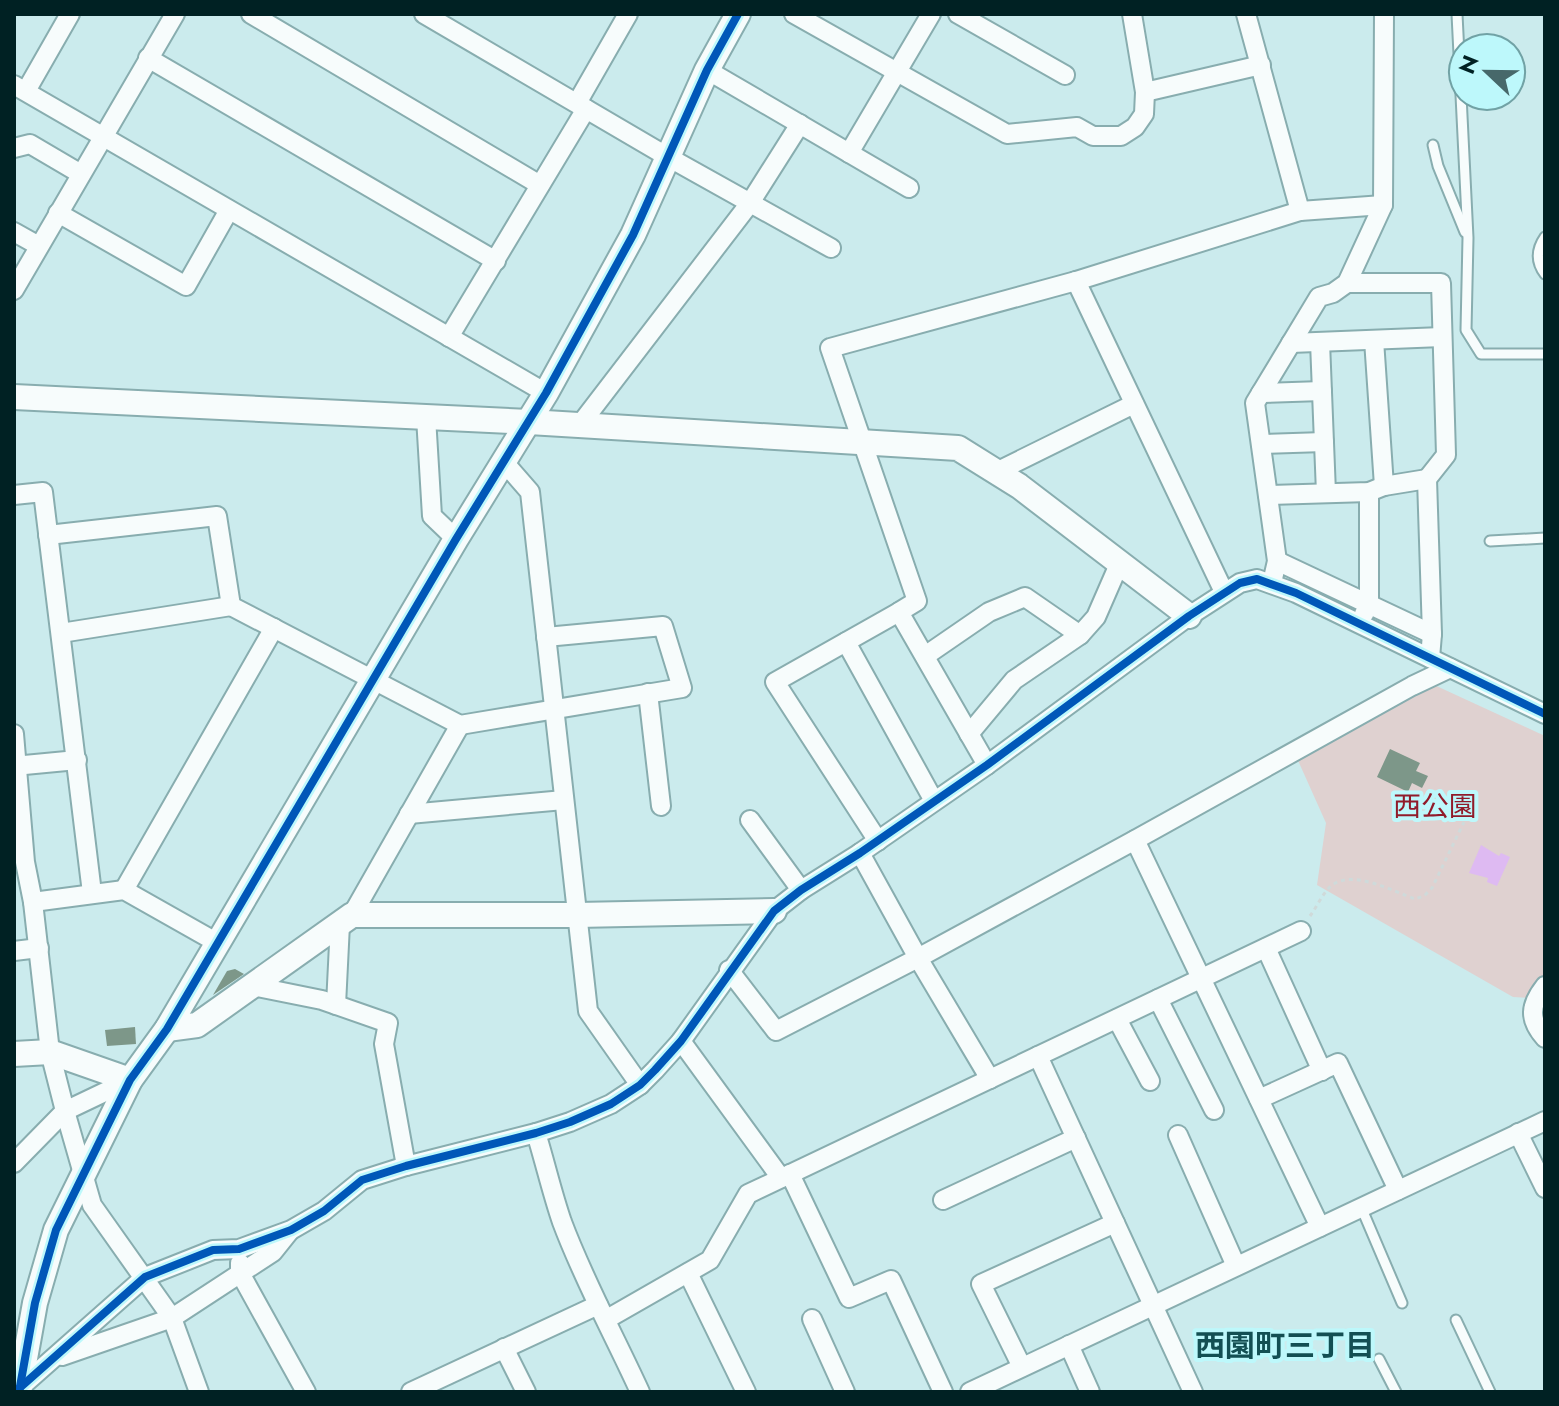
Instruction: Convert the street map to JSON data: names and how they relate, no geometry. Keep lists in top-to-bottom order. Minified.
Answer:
{"districts":["西園町三丁目"],"parks":["西公園"],"north":"left"}
